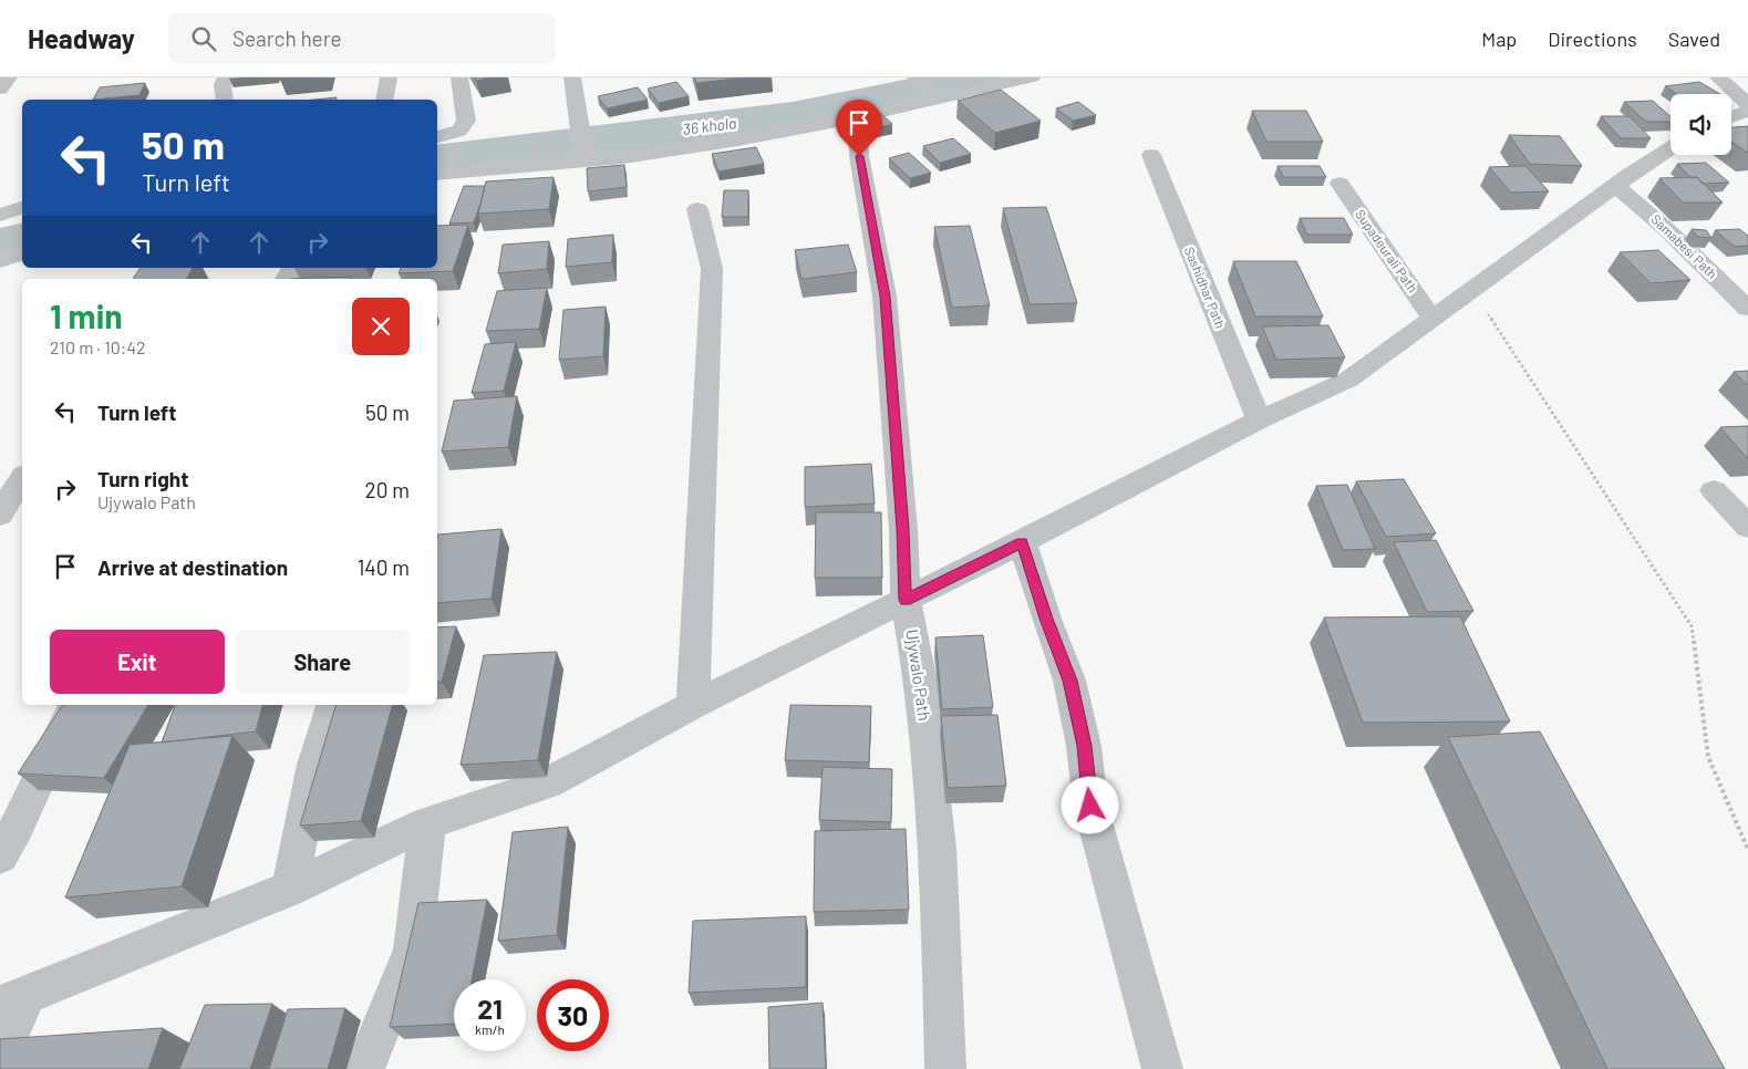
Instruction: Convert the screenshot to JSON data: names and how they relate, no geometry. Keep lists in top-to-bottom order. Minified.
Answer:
{"streets":{"street":["Samabesi Path","Supadeurali Path","Sashidhar Path","Ujywalo Path"]},"water":["36 khola"],"page":{"header":"Headway","search":"Search here","nav":["Map","Directions","Saved"],"turn":["50 m","Turn left"],"heading":["1 min","210 m · 10:42"],"list":[{"name":"Turn left","value":"50 m"},{"name":"Turn right","note":"Ujywalo Path","value":"20 m"},{"name":"Arrive at destination","value":"140 m"}],"buttons":["Exit","Share"],"speed":"21 km/h","limit":"30"}}
